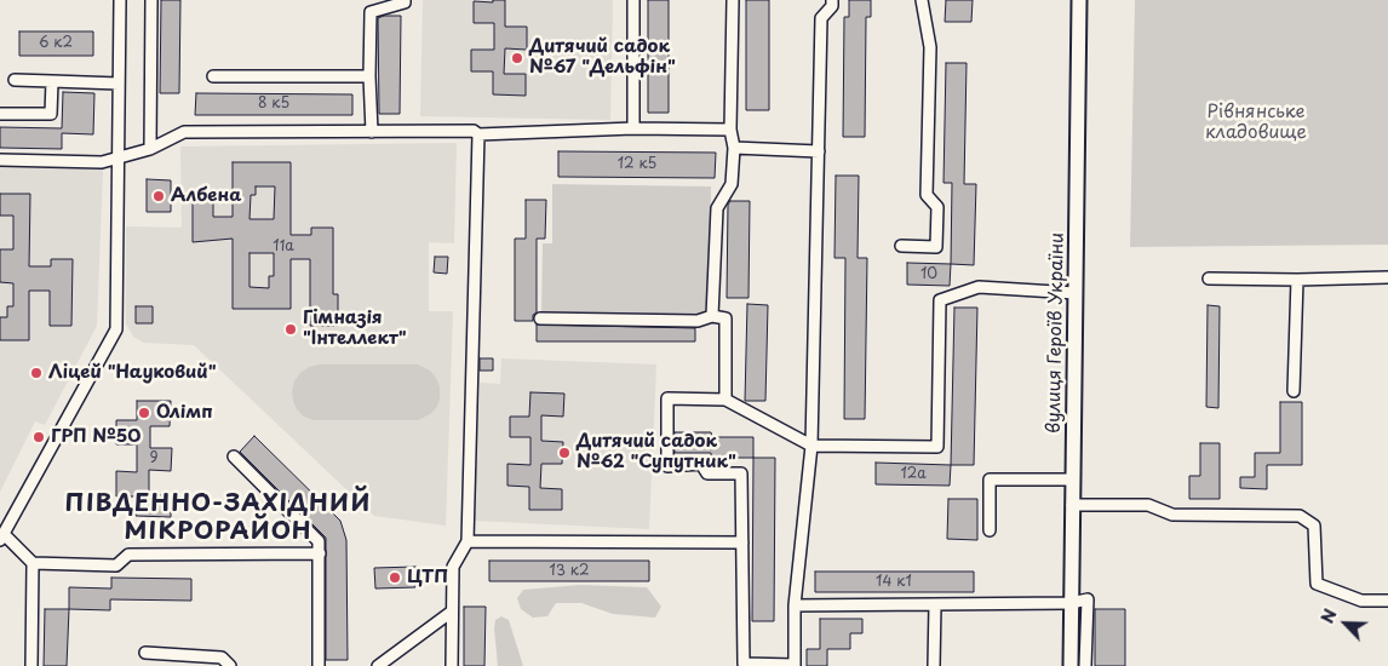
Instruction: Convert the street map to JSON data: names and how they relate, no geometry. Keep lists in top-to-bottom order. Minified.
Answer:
{"streets":{"main road":["вулиця Героїв України"]},"districts":["ПІВДЕННО-ЗАХІДНИЙ МІКРОРАЙОН"],"parks":["Рівнянське кладовище"],"places":["Дитячий садок №67 \"Дельфін\"","Албена","Гімназія \"Інтеллект\"","Ліцей \"Науковий\"","Олімп","ГРП №50","Дитячий садок №62 \"Супутник\"","ЦТП"],"house_numbers":["6 к2","8 к5","12 к5","11а","10","9","12а","13 к2","14 к1"],"north":"top left"}
